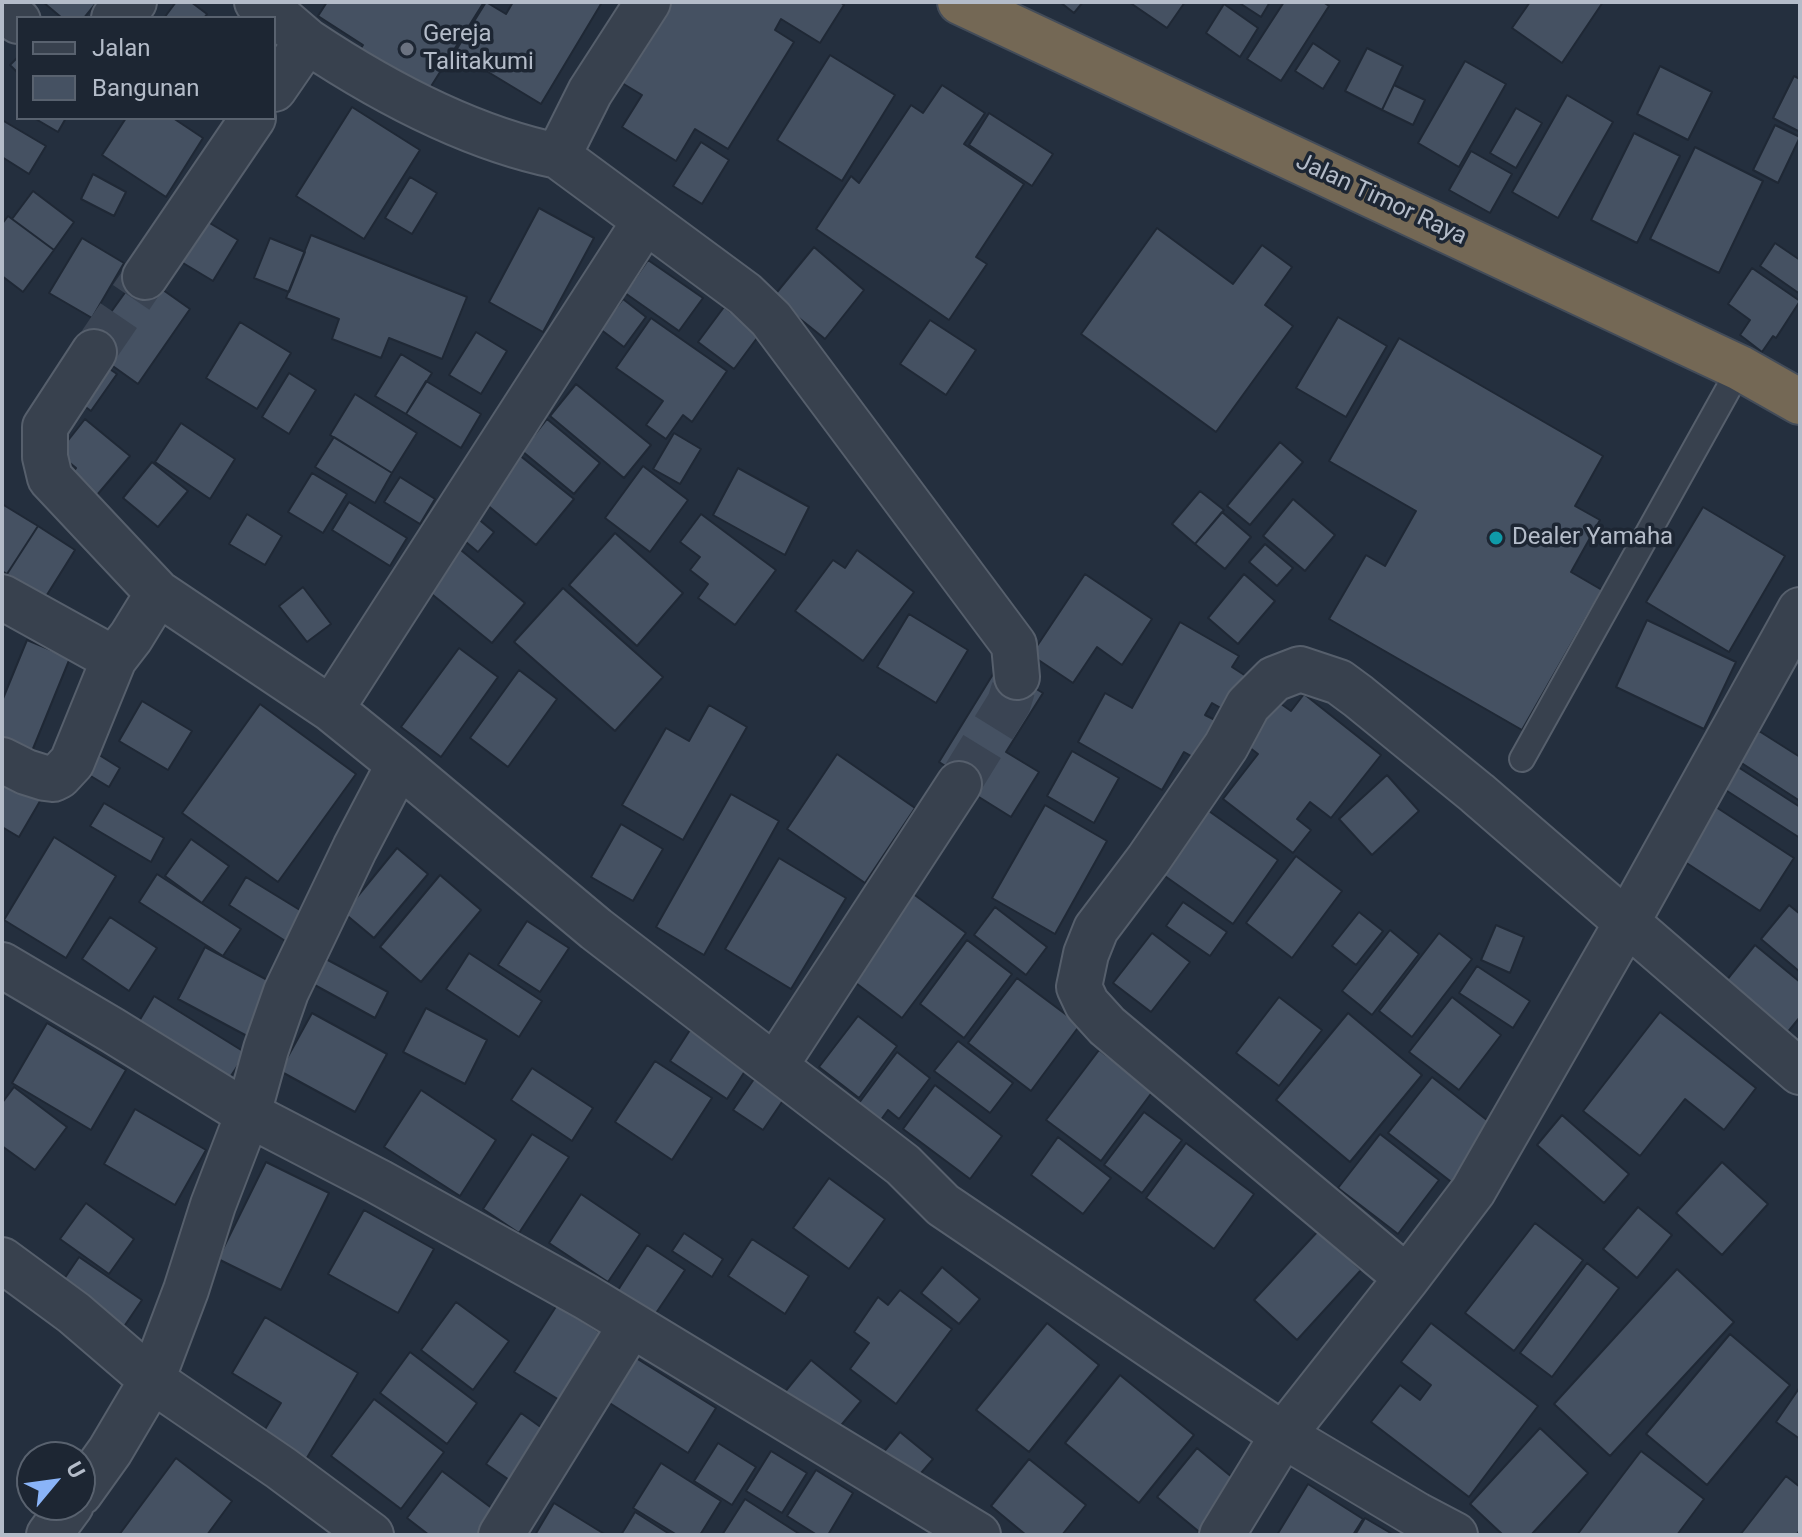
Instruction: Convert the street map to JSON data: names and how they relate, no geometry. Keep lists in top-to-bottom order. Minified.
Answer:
{"streets":{"highway":["Jalan Timor Raya"]},"places":["Gereja Talitakumi","Dealer Yamaha"],"legend":["Jalan","Bangunan"],"north":"top right"}
